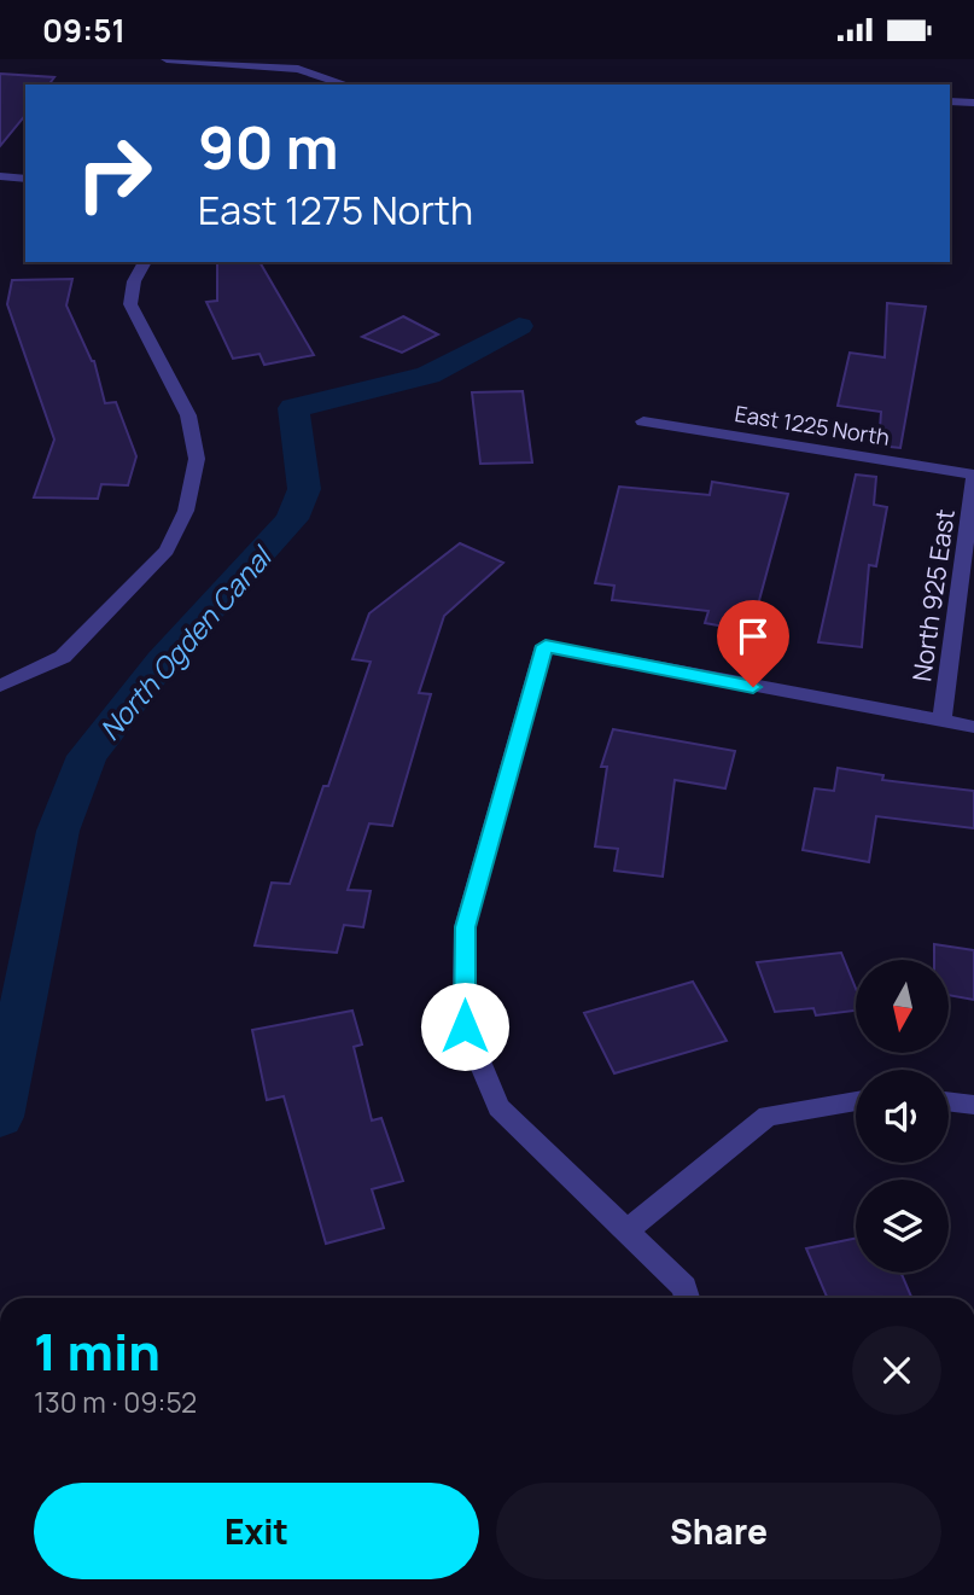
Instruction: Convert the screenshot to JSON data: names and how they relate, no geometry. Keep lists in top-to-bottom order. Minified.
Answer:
{"streets":{"street":["East 1225 North","North 925 East"]},"crossings":[["East 1225 North","North 925 East"]],"water":["North Ogden Canal"],"north":"bottom","page":{"status":"09:51","turn":["90 m","East 1275 North"],"heading":["1 min","130 m · 09:52"],"buttons":["Exit","Share"]}}
